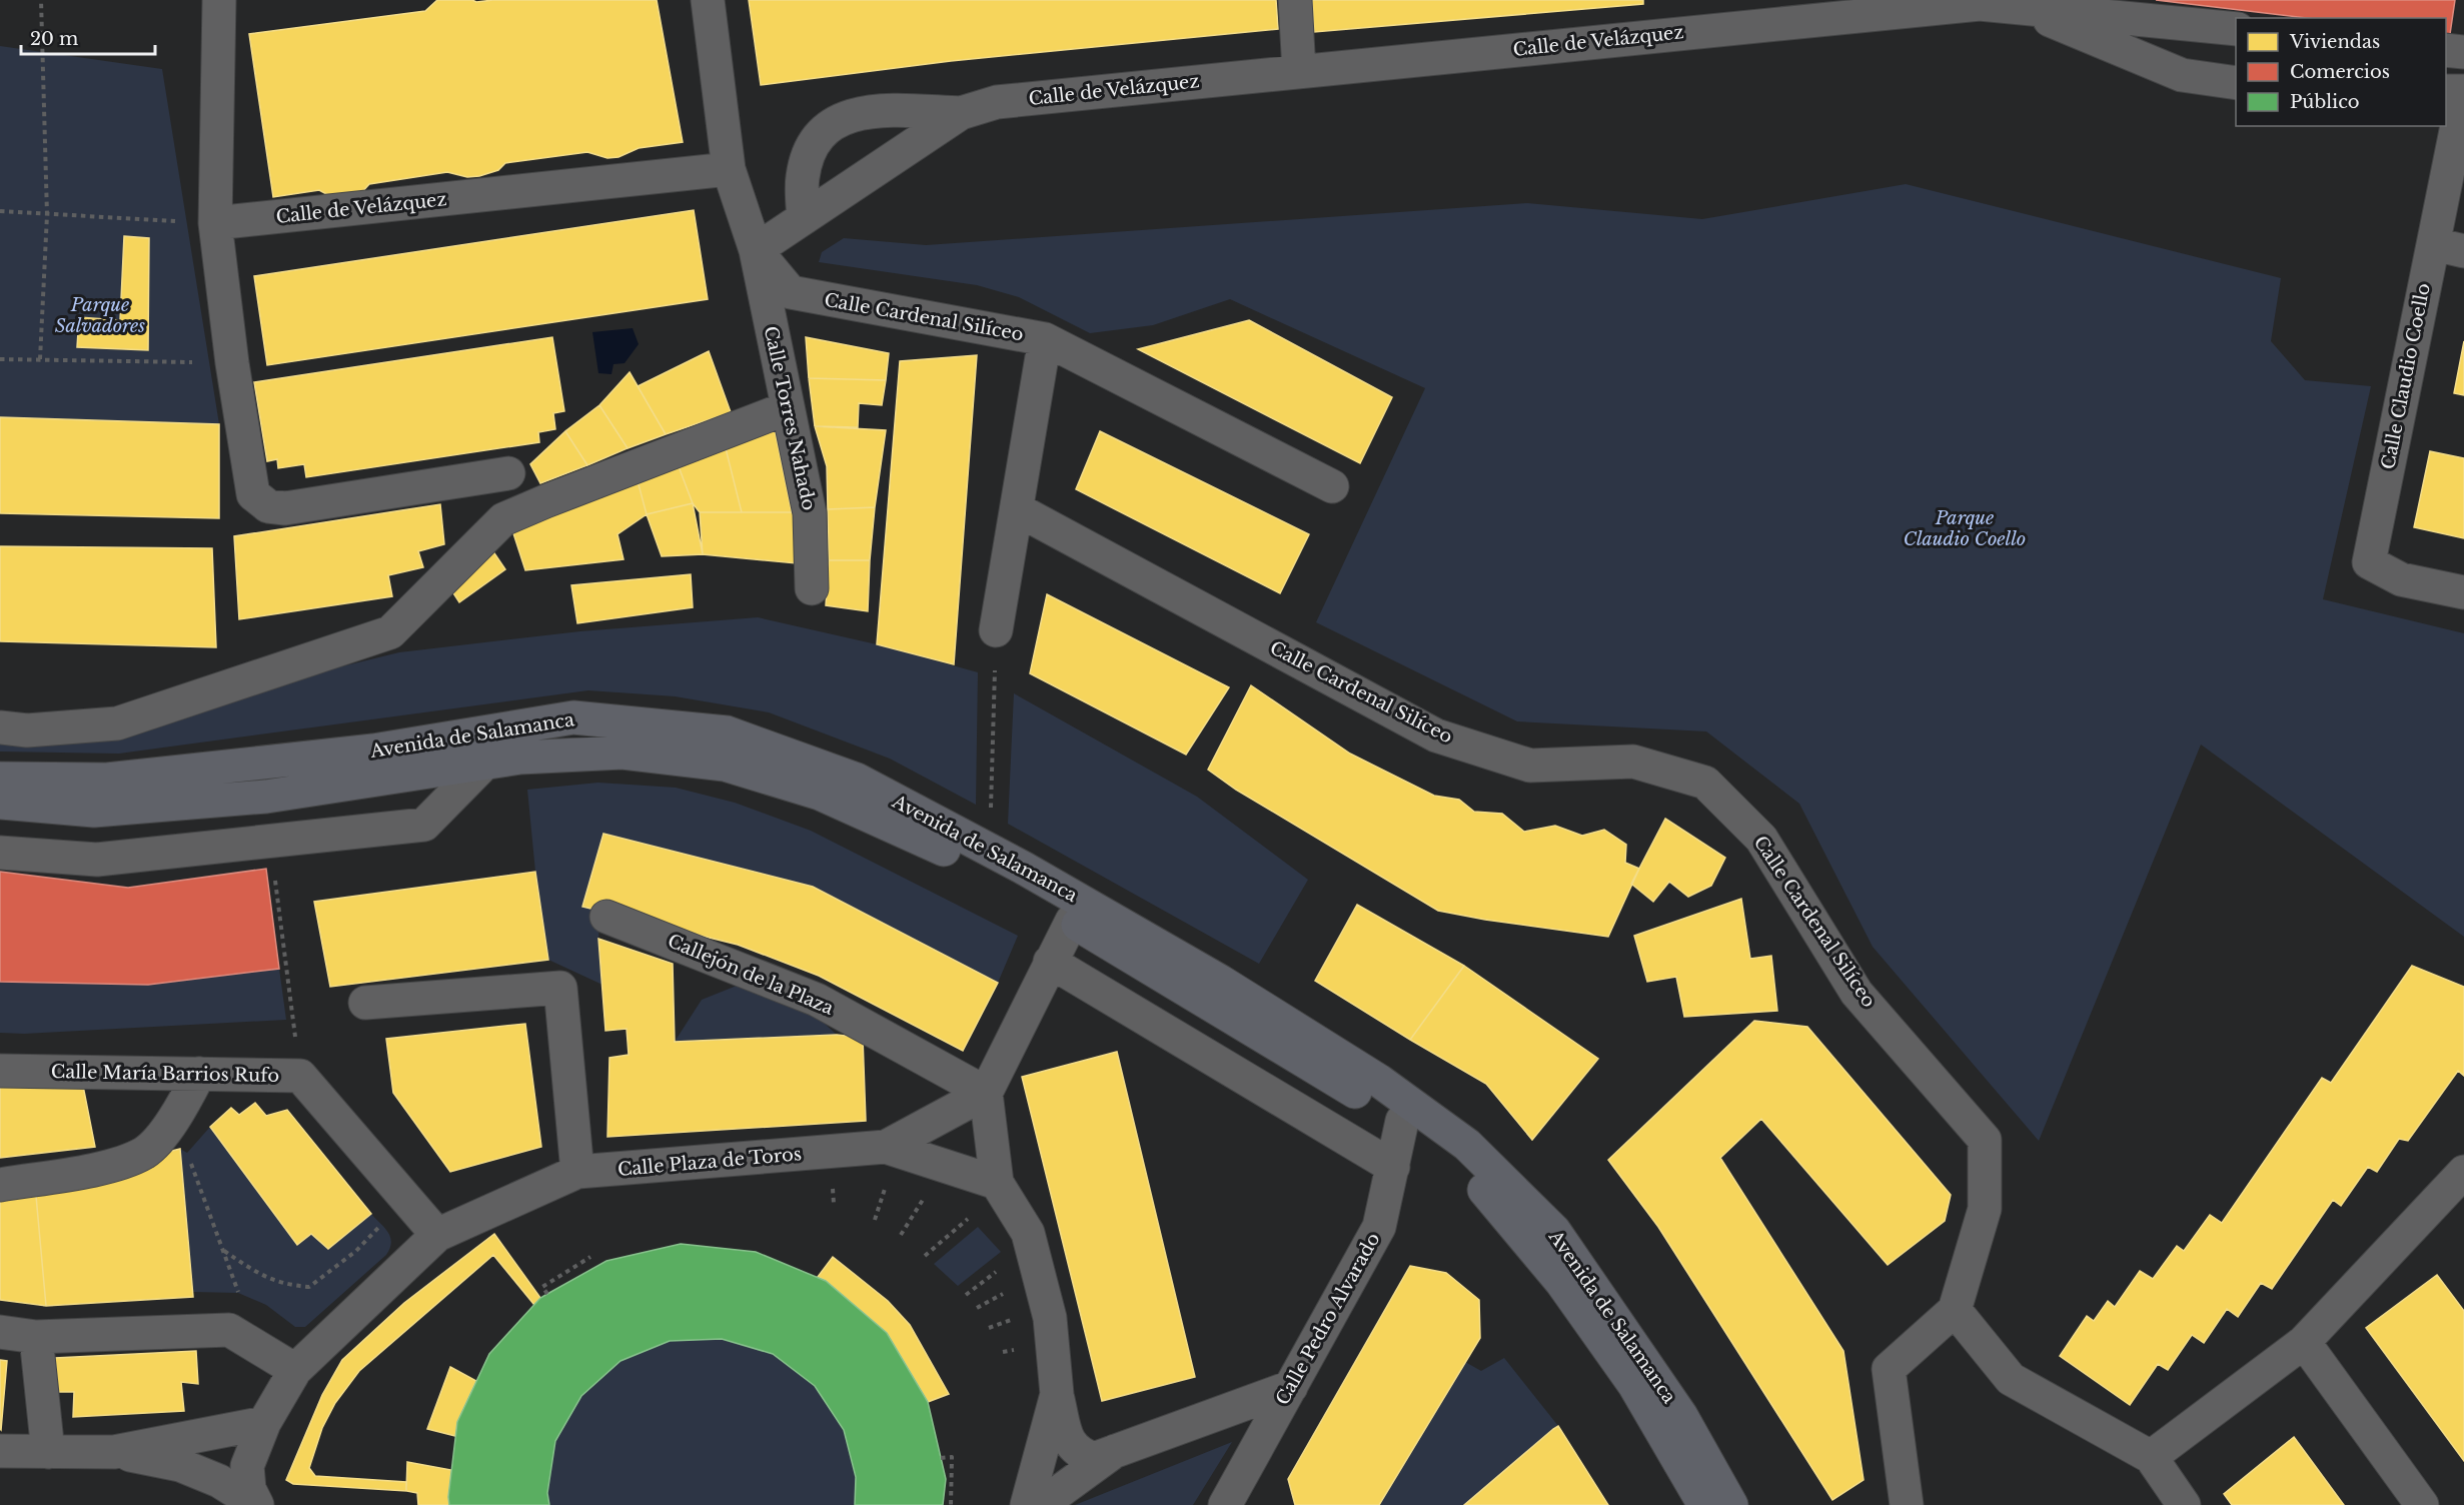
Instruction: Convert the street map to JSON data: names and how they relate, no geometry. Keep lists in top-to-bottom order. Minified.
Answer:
{"streets":{"main road":["Avenida de Salamanca"],"street":["Calle de Velázquez","Calle Cardenal Silíceo","Calle Claudio Coello","Calle Torres Nahado","Callejón de la Plaza","Calle María Barrios Rufo","Calle Plaza de Toros","Calle Pedro Alvarado"]},"crossings":[["Calle de Velázquez","Calle Cardenal Silíceo"],["Calle de Velázquez","Calle Torres Nahado"],["Calle Cardenal Silíceo","Calle Torres Nahado"],["Avenida de Salamanca","Calle Pedro Alvarado"],["Calle María Barrios Rufo","Calle Plaza de Toros"]],"parks":["Parque Salvadores","Parque Claudio Coello"],"legend":["Viviendas","Comercios","Público"],"scale_bar":"20 m"}
